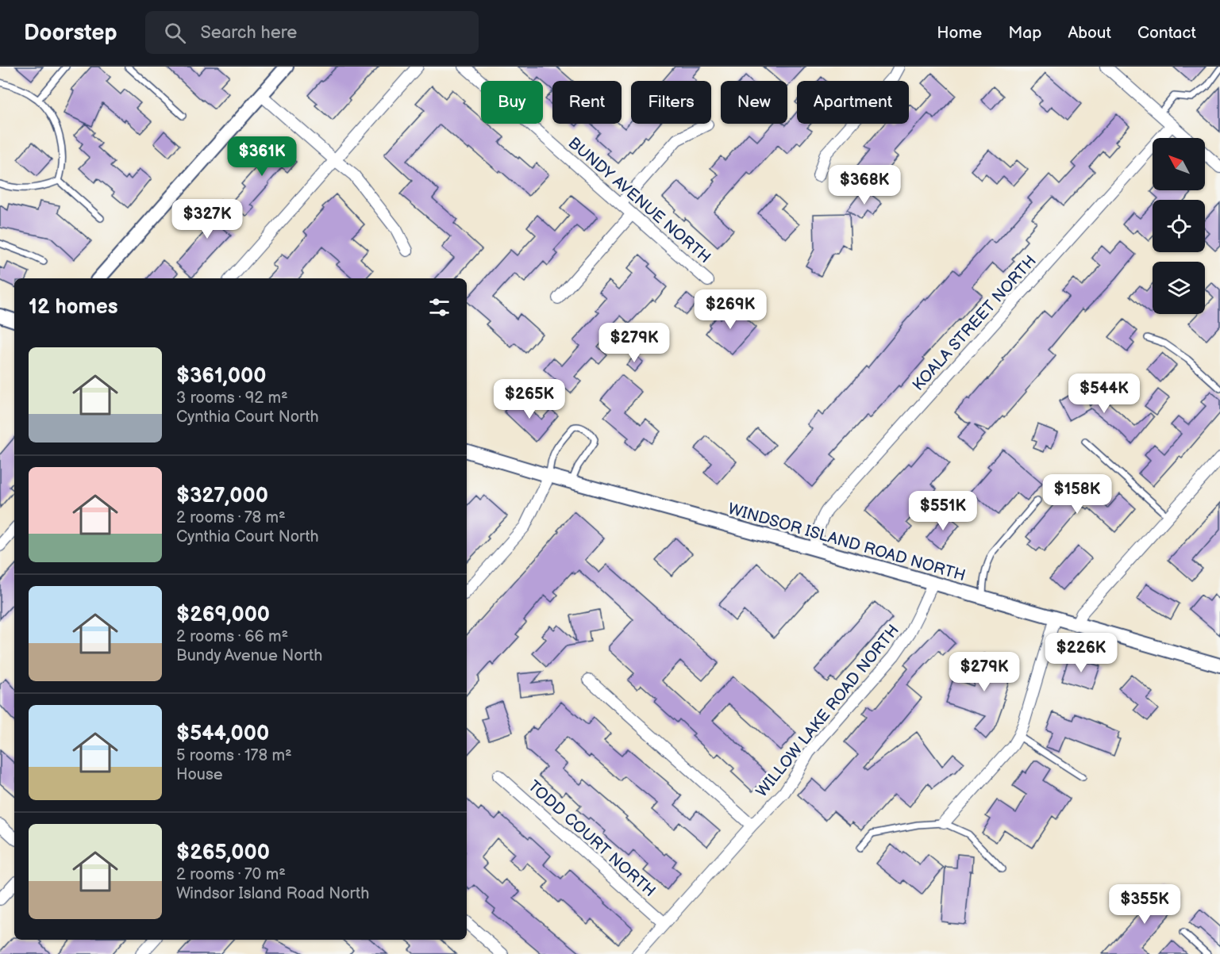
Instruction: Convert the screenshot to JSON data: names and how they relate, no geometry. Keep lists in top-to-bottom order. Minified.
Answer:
{"streets":{"street":["BUNDY AVENUE NORTH","KOALA STREET NORTH","WINDSOR ISLAND ROAD NORTH","WILLOW LAKE ROAD NORTH","TODD COURT NORTH"]},"crossings":[["KOALA STREET NORTH","WINDSOR ISLAND ROAD NORTH"],["WINDSOR ISLAND ROAD NORTH","WILLOW LAKE ROAD NORTH"],["WILLOW LAKE ROAD NORTH","TODD COURT NORTH"]],"north":"top left","page":{"header":"Doorstep","search":"Search here","nav":["Home","Map","About","Contact"],"chip":["Buy","Rent","Filters","New","Apartment"],"price":["$361K","$368K","$327K","$269K","$279K","$544K","$265K","$158K","$551K","$226K","$279K","$355K"],"heading":"12 homes","list":[{"name":"$361,000","note":"3 rooms · 92 m² · Cynthia Court North"},{"name":"$327,000","note":"2 rooms · 78 m² · Cynthia Court North"},{"name":"$269,000","note":"2 rooms · 66 m² · Bundy Avenue North"},{"name":"$544,000","note":"5 rooms · 178 m² · House"},{"name":"$265,000","note":"2 rooms · 70 m² · Windsor Island Road North"}]}}
